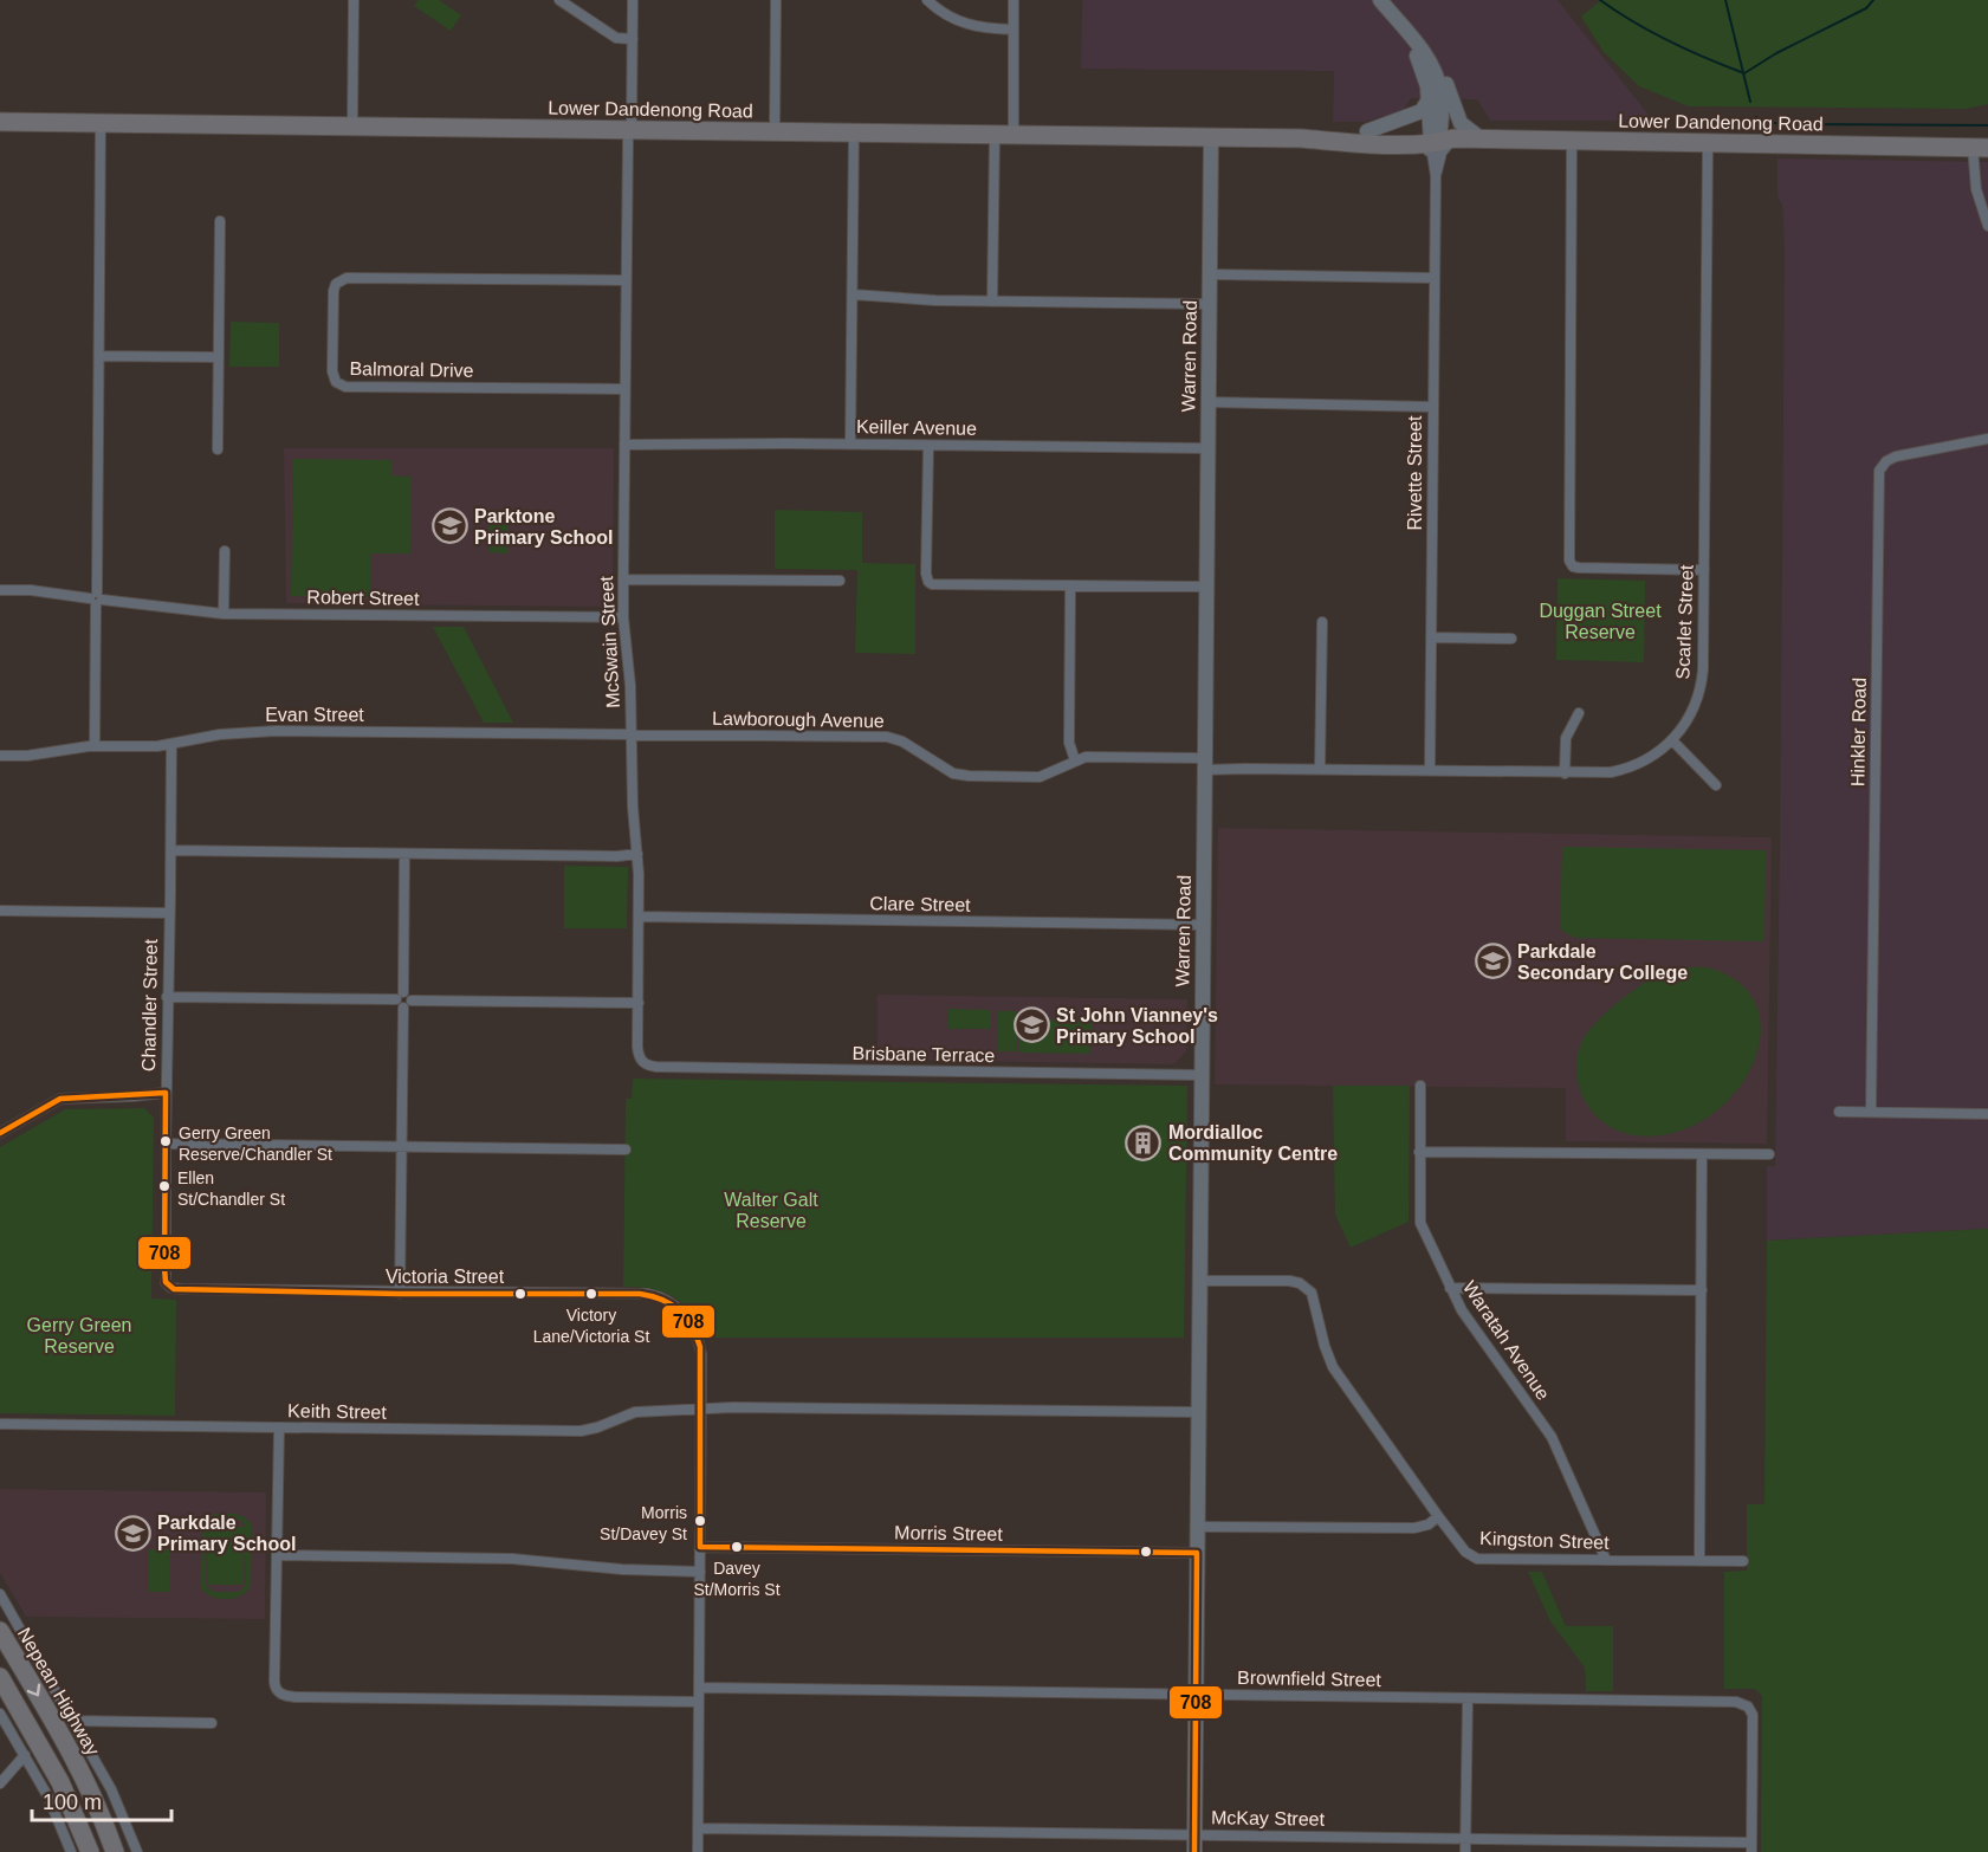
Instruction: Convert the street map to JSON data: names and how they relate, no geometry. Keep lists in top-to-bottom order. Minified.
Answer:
{"streets":{"highway":["Lower Dandenong Road","Nepean Highway"],"street":["Warren Road","Balmoral Drive","Keiller Avenue","Rivette Street","Robert Street","Scarlet Street","McSwain Street","Evan Street","Lawborough Avenue","Hinkler Road","Clare Street","Chandler Street","Brisbane Terrace","Victoria Street","Waratah Avenue","Keith Street","Morris Street","Kingston Street","Brownfield Street","McKay Street"]},"crossings":[["Lower Dandenong Road","Warren Road"],["Lower Dandenong Road","Rivette Street"],["Lower Dandenong Road","Scarlet Street"],["Lower Dandenong Road","McSwain Street"],["Warren Road","Keiller Avenue"],["Warren Road","Scarlet Street"],["Warren Road","Lawborough Avenue"],["Warren Road","Clare Street"],["Warren Road","Brisbane Terrace"],["Warren Road","Keith Street"],["Warren Road","Morris Street"],["Warren Road","Kingston Street"],["Warren Road","Brownfield Street"],["Warren Road","McKay Street"],["Balmoral Drive","McSwain Street"],["Keiller Avenue","McSwain Street"],["Rivette Street","Scarlet Street"],["Robert Street","McSwain Street"],["Scarlet Street","Lawborough Avenue"],["McSwain Street","Evan Street"],["McSwain Street","Lawborough Avenue"],["McSwain Street","Clare Street"],["McSwain Street","Brisbane Terrace"],["Evan Street","Lawborough Avenue"],["Evan Street","Chandler Street"],["Chandler Street","Victoria Street"],["Victoria Street","Keith Street"],["Victoria Street","Morris Street"],["Victoria Street","Brownfield Street"],["Victoria Street","McKay Street"],["Waratah Avenue","Kingston Street"],["Brownfield Street","McKay Street"]],"parks":["Duggan Street Reserve","Walter Galt Reserve","Gerry Green Reserve"],"places":{"school or university":["Parktone Primary School","Parkdale Secondary College","St John Vianney's Primary School","Parkdale Primary School"],"other":["Gerry Green Reserve/Chandler St","Ellen St/Chandler St","Victory Lane/Victoria St","Morris St/Davey St","Davey St/Morris St"],"building":["Mordialloc Community Centre"]},"lines":["transit line 708"],"scale_bar":"100 m"}
